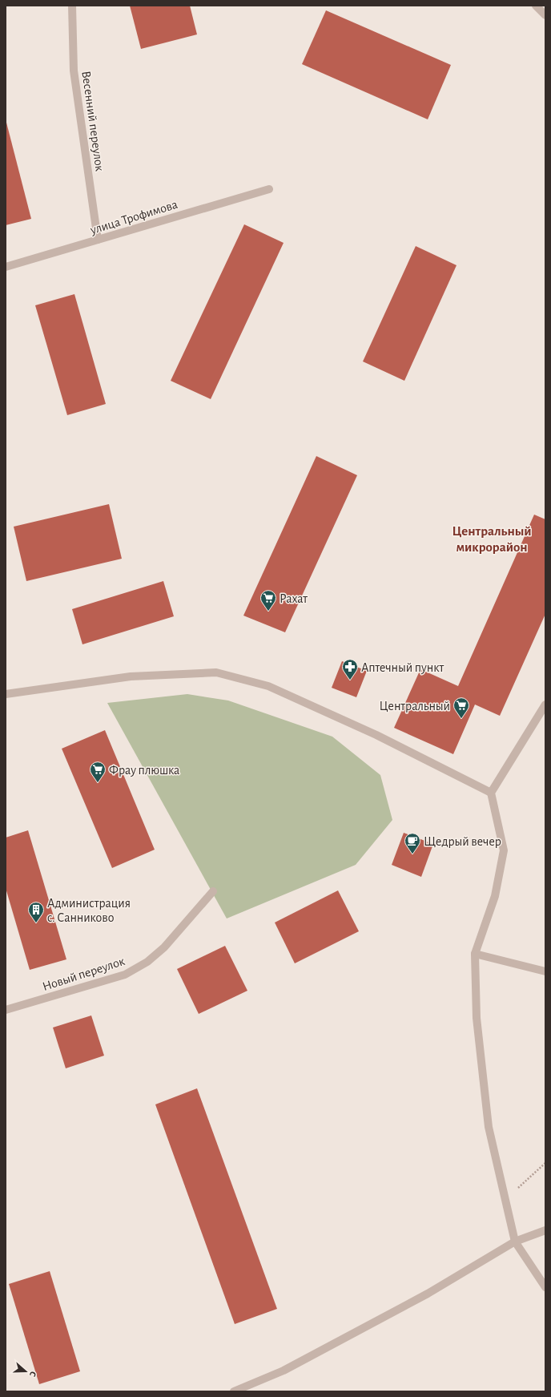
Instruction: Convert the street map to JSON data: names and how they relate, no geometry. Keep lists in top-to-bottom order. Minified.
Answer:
{"streets":{"street":["Весенний переулок","улица Трофимова","Новый переулок"]},"crossings":[["Весенний переулок","улица Трофимова"]],"districts":["Центральный микрорайон"],"places":{"supermarket":["Рахат","Центральный","Фрау плюшка"],"pharmacy":["Аптечный пункт"],"cafe":["Щедрый вечер"],"building":["Администрация с. Санниково"]},"north":"right"}
